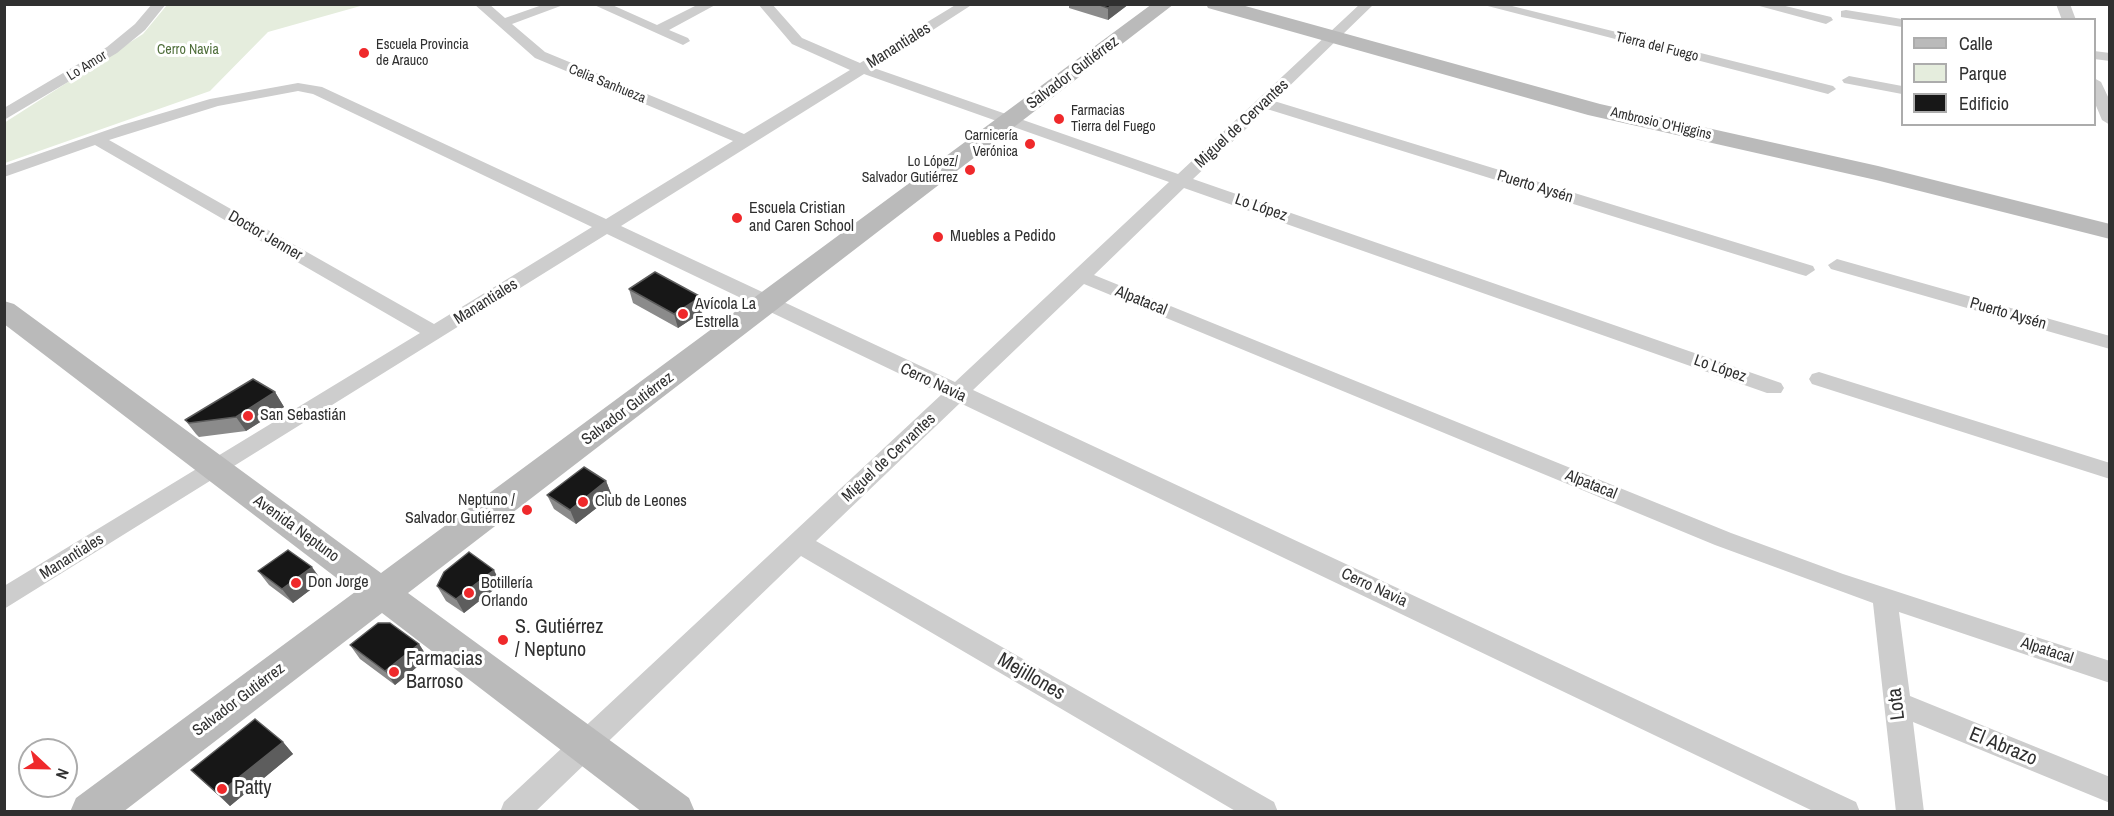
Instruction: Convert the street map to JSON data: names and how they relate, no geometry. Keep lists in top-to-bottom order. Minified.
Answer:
{"streets":{"main road":["Salvador Gutiérrez","Ambrosio O'Higgins","Avenida Neptuno"],"street":["Manantiales","Tierra del Fuego","Lo Amor","Celia Sanhueza","Miguel de Cervantes","Puerto Aysén","Lo López","Doctor Jenner","Alpatacal","Cerro Navia","Mejillones","Lota","El Abrazo"]},"crossings":[["Manantiales","Celia Sanhueza"],["Manantiales","Lo López"],["Manantiales","Doctor Jenner"],["Manantiales","Cerro Navia"],["Manantiales","Avenida Neptuno"],["Salvador Gutiérrez","Lo López"],["Salvador Gutiérrez","Cerro Navia"],["Salvador Gutiérrez","Avenida Neptuno"],["Miguel de Cervantes","Ambrosio O'Higgins"],["Miguel de Cervantes","Puerto Aysén"],["Miguel de Cervantes","Lo López"],["Miguel de Cervantes","Alpatacal"],["Miguel de Cervantes","Cerro Navia"],["Miguel de Cervantes","Avenida Neptuno"],["Miguel de Cervantes","Mejillones"],["Doctor Jenner","Cerro Navia"],["Alpatacal","Lota"],["Lota","El Abrazo"]],"parks":["Cerro Navia"],"places":["Escuela Provincia de Arauco","Farmacias Tierra del Fuego","Carnicería Verónica","Lo López/ Salvador Gutiérrez","Escuela Cristian and Caren School","Muebles a Pedido","Avícola La Estrella","San Sebastián","Club de Leones","Neptuno / Salvador Gutiérrez","Don Jorge","Botillería Orlando","S. Gutiérrez / Neptuno","Farmacias Barroso","Patty"],"legend":["Calle","Parque","Edificio"],"north":"right"}
